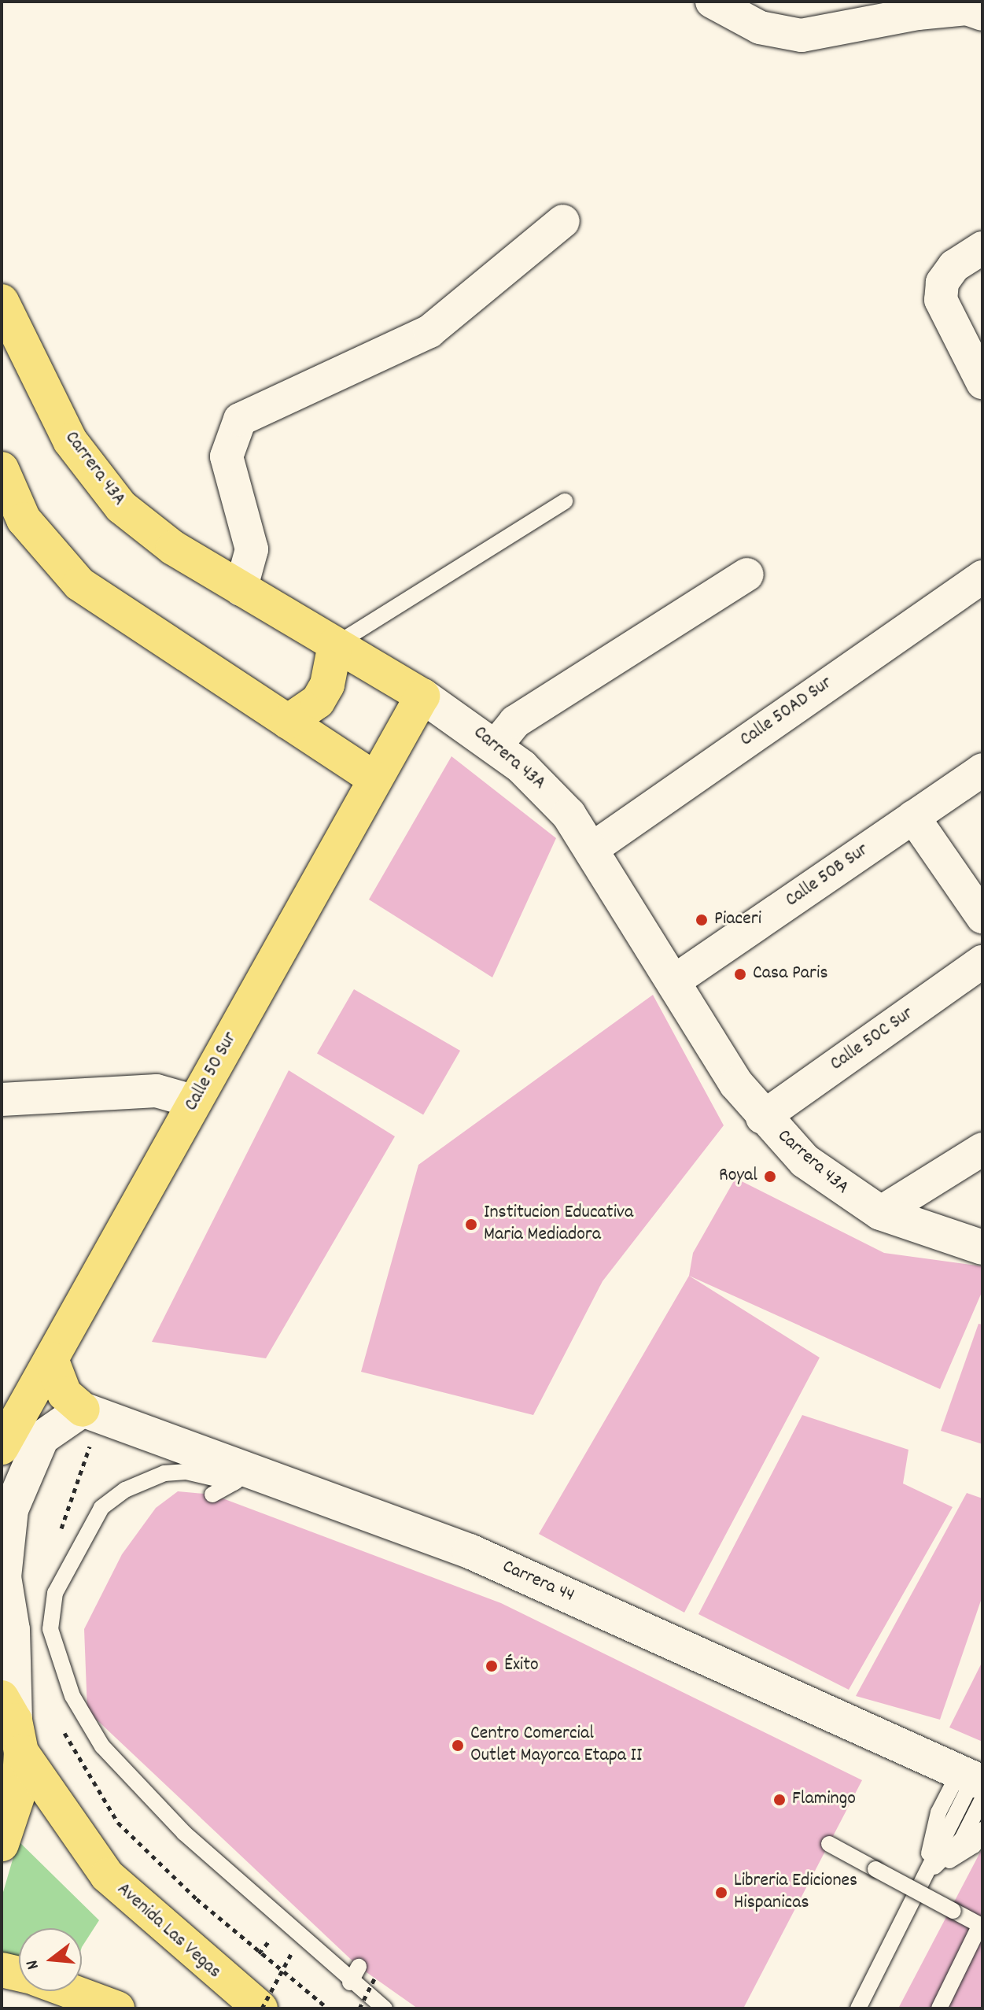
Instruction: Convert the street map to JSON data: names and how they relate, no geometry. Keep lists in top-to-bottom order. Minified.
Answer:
{"streets":{"main road":["Carrera 43A","Calle 50 Sur","Carrera 44","Avenida Las Vegas"],"street":["Calle 50AD Sur","Calle 50B Sur","Calle 50C Sur"]},"crossings":[["Carrera 43A","Calle 50AD Sur"],["Carrera 43A","Calle 50B Sur"],["Carrera 43A","Calle 50C Sur"],["Carrera 43A","Calle 50 Sur"]],"places":["Piaceri","Casa Paris","Royal","Institucion Educativa Maria Mediadora","Éxito","Centro Comercial Outlet Mayorca Etapa II","Flamingo","Libreria Ediciones Hispanicas"],"north":"left"}
